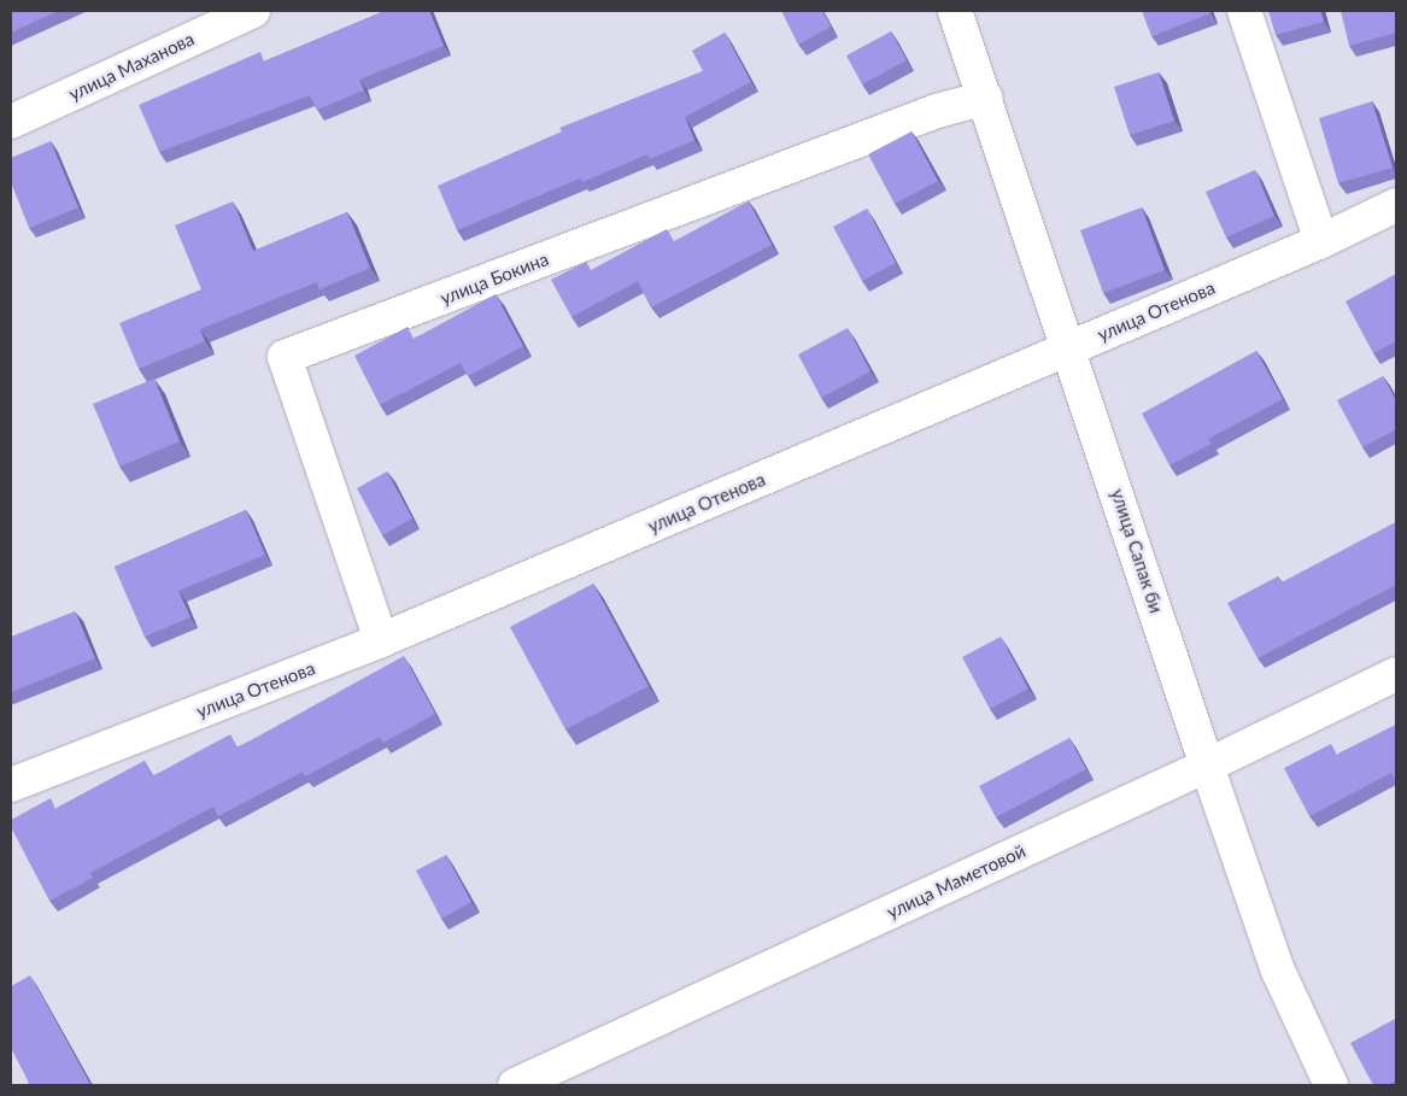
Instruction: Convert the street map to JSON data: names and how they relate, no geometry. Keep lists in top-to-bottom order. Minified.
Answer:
{"streets":{"street":["улица Маханова","улица Бокина","улица Отенова","улица Сапак би","улица Маметовой"]},"crossings":[["улица Бокина","улица Отенова"],["улица Бокина","улица Сапак би"],["улица Отенова","улица Сапак би"],["улица Сапак би","улица Маметовой"]]}
